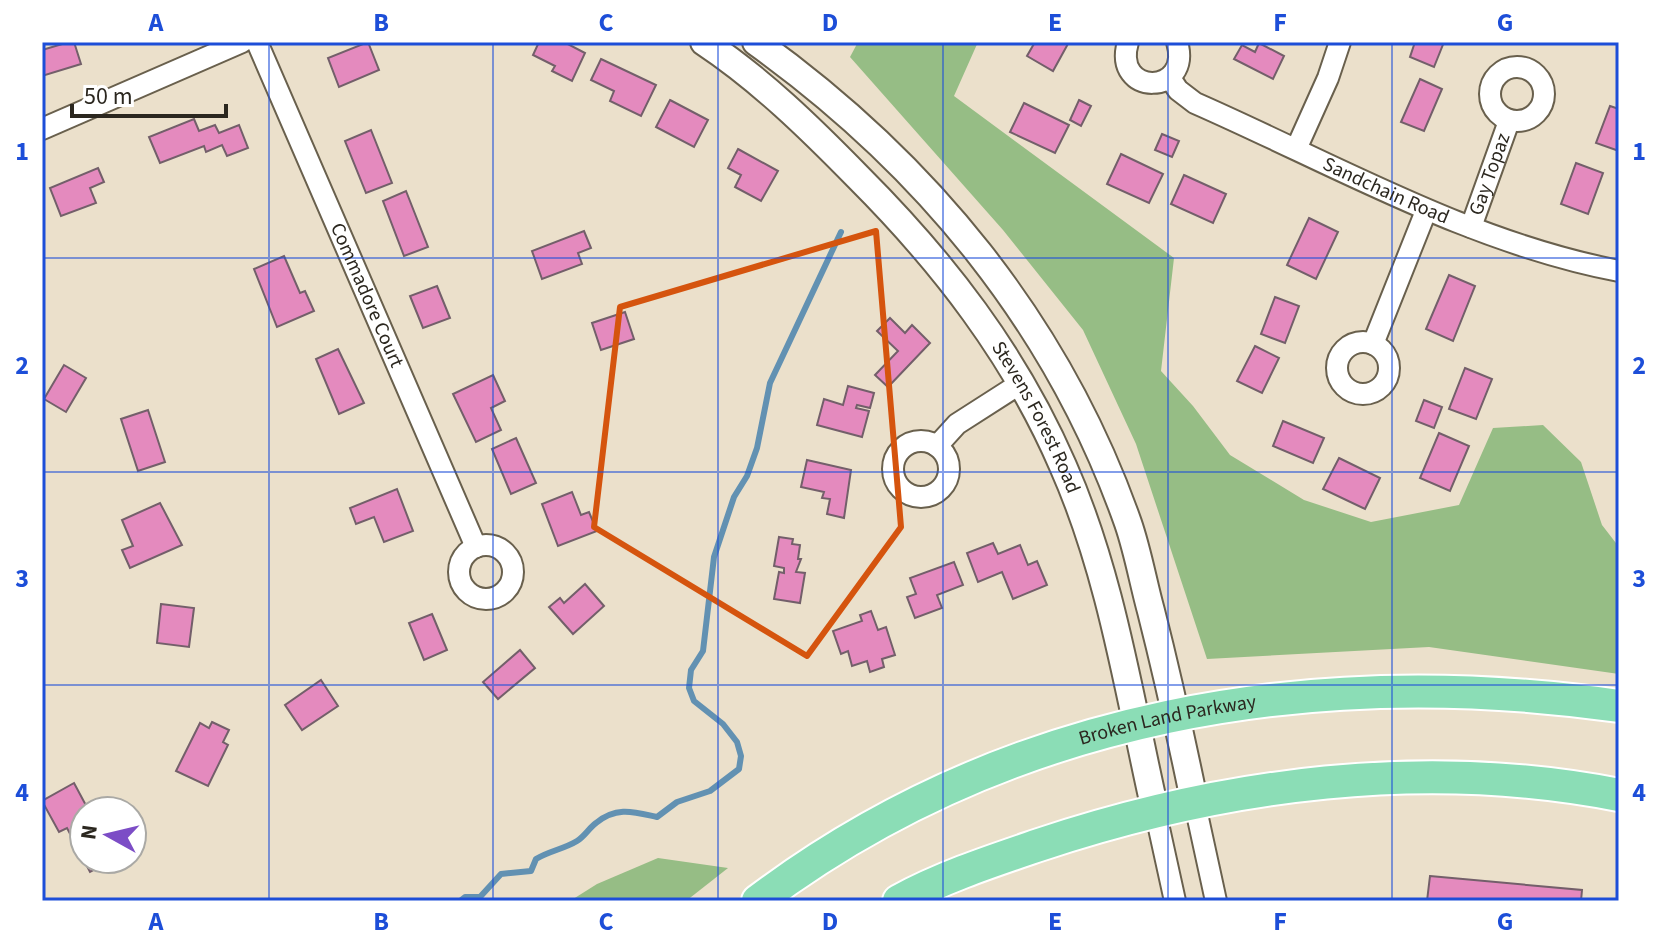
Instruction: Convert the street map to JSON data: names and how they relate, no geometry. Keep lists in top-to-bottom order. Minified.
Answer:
{"streets":{"main road":["Broken Land Parkway"],"street":["Gay Topaz","Sandchain Road","Commadore Court","Stevens Forest Road"]},"crossings":[["Gay Topaz","Sandchain Road"],["Stevens Forest Road","Broken Land Parkway"]],"scale_bar":"50 m","north":"left","grid":{"columns":["A","B","C","D","E","F","G"],"rows":["1","2","3","4"]}}
